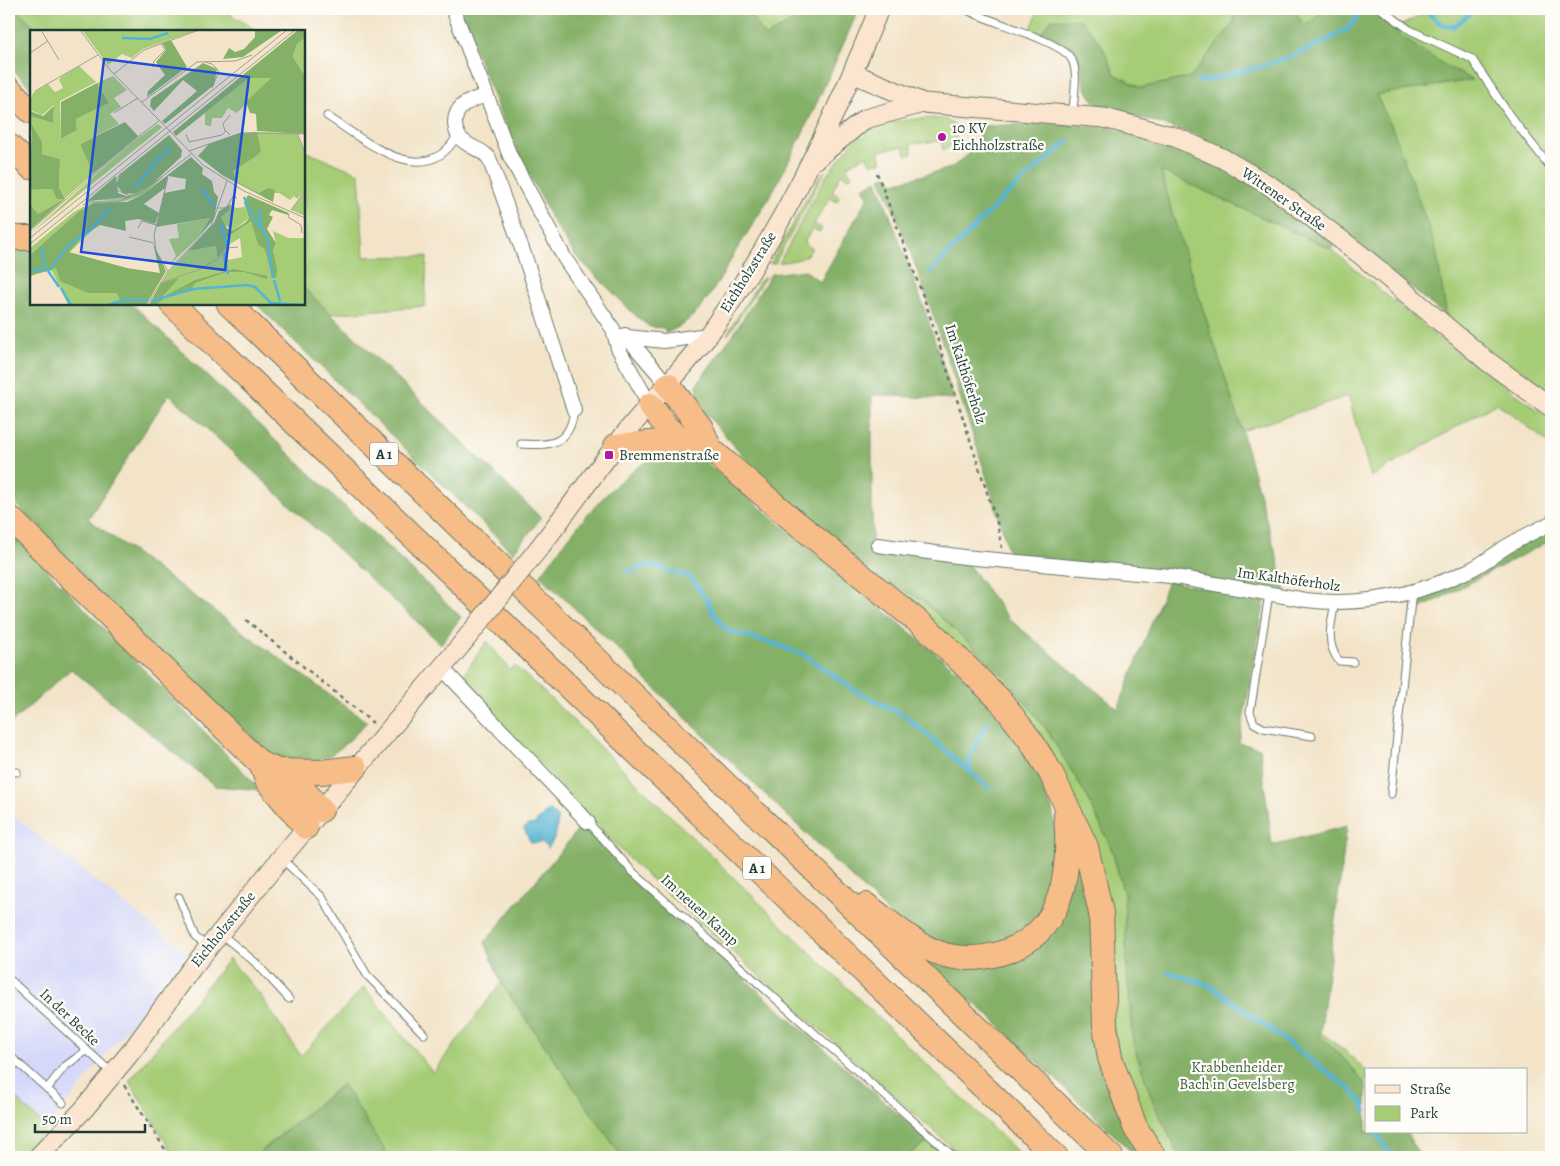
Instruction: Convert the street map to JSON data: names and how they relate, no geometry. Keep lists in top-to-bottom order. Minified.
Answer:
{"streets":{"highway":["A 1"],"main road":["Wittener Straße","Eichholzstraße"],"street":["Im Kalthöferholz","Im neuen Kamp"],"lane":["In der Becke"]},"crossings":[["Wittener Straße","Eichholzstraße"],["Eichholzstraße","Im neuen Kamp"],["Eichholzstraße","In der Becke"]],"parks":["Krabbenheider Bach in Gevelsberg"],"places":{"other":["10 KV Eichholzstraße"],"transit":["Bremmenstraße"]},"legend":["Straße","Park"],"scale_bar":"50 m"}
